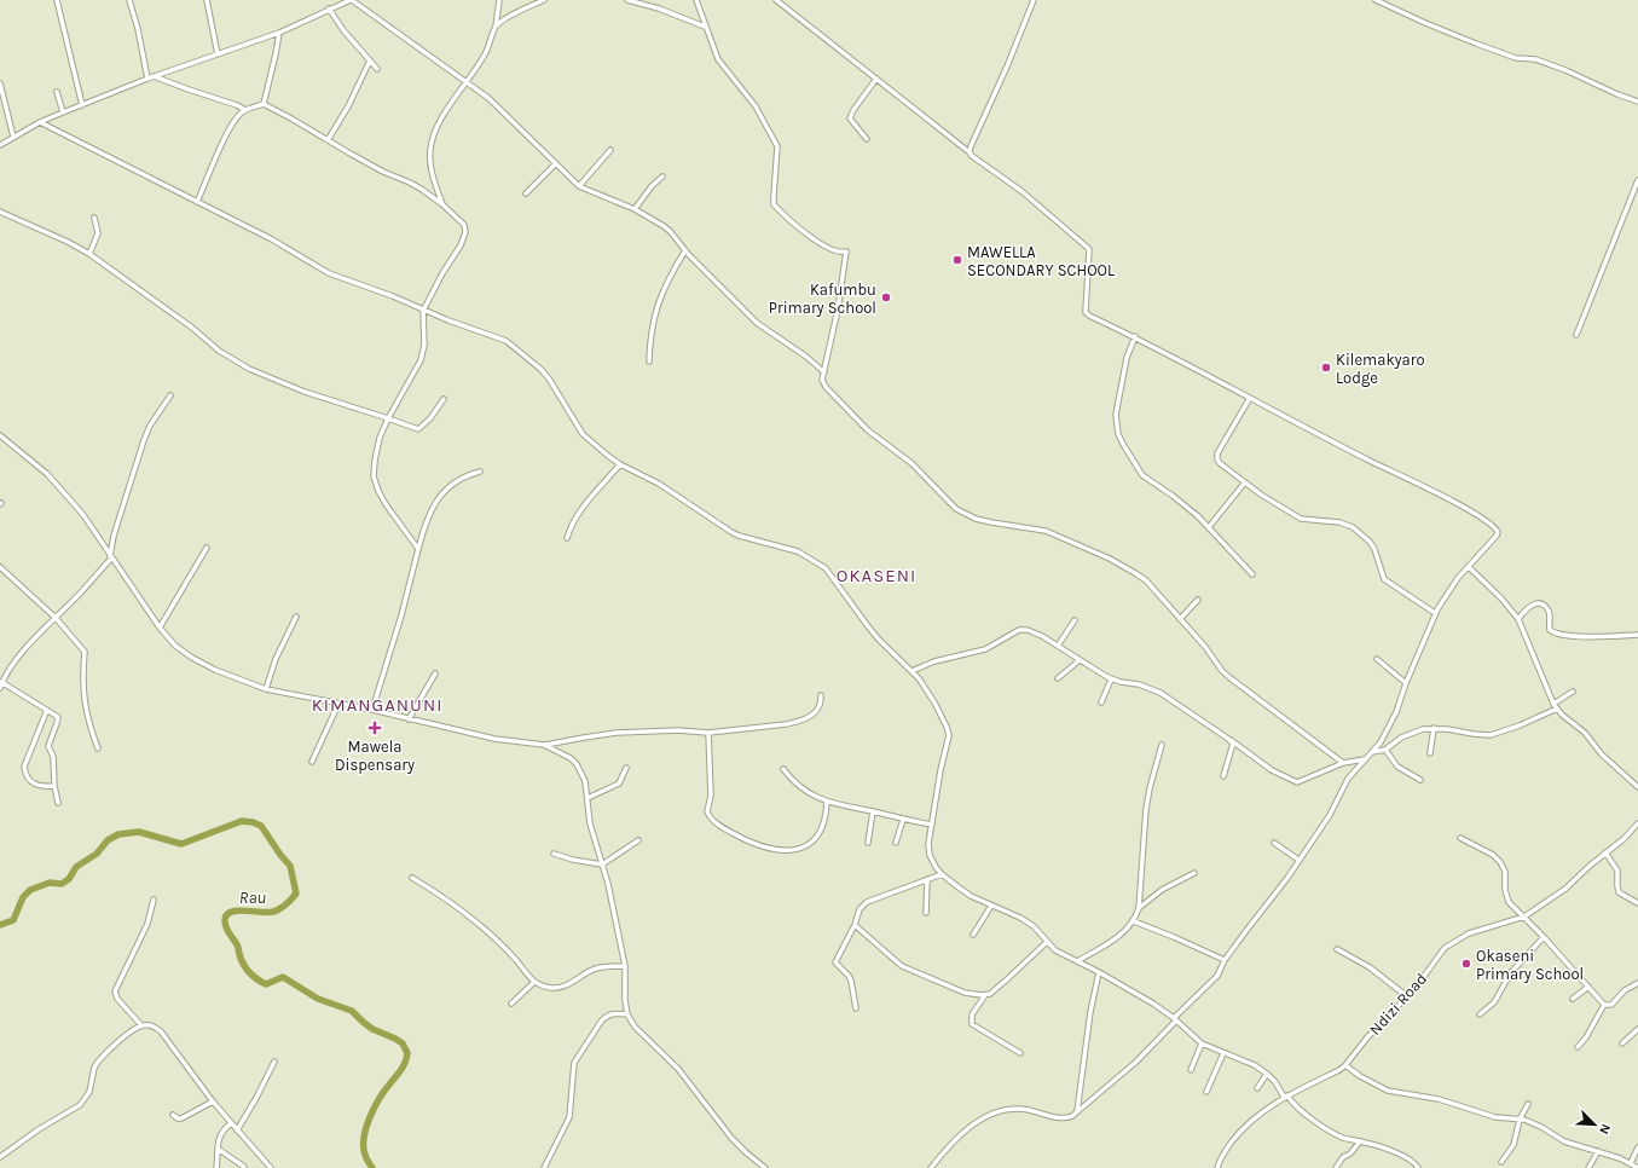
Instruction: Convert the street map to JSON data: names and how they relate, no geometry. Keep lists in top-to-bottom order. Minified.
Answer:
{"streets":{"street":["Ndizi Road"]},"districts":["OKASENI","KIMANGANUNI"],"water":["Rau"],"places":{"other":["MAWELLA SECONDARY SCHOOL","Kafumbu Primary School","Kilemakyaro Lodge","Okaseni Primary School"],"health":["Mawela Dispensary"]},"north":"bottom right"}
